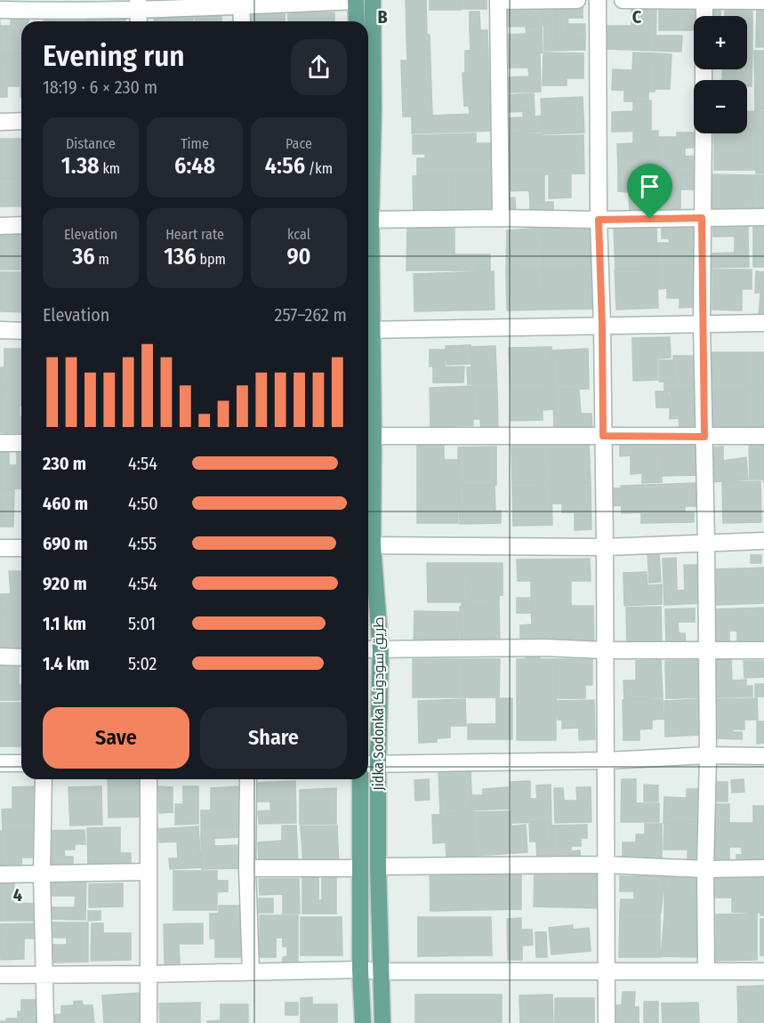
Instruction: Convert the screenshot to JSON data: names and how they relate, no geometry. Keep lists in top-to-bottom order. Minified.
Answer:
{"streets":{"main road":["Jidka Sodonka طريق سودونكا"]},"page":{"map_buttons":["+","−"],"heading":["Evening run","18:19 · 6 × 230 m"],"stats":[["Distance","1.38 km"],["Time","6:48"],["Pace","4:56 /km"],["Elevation","36 m"],["Heart rate","136 bpm"],["kcal","90"]],"chart":["Elevation","257–262 m"],"list":[{"name":"230 m","note":"4:54"},{"name":"460 m","note":"4:50"},{"name":"690 m","note":"4:55"},{"name":"920 m","note":"4:54"},{"name":"1.1 km","note":"5:01"},{"name":"1.4 km","note":"5:02"}],"buttons":["Save","Share"]},"grid":{"columns":["B","C"],"rows":["4"]}}
